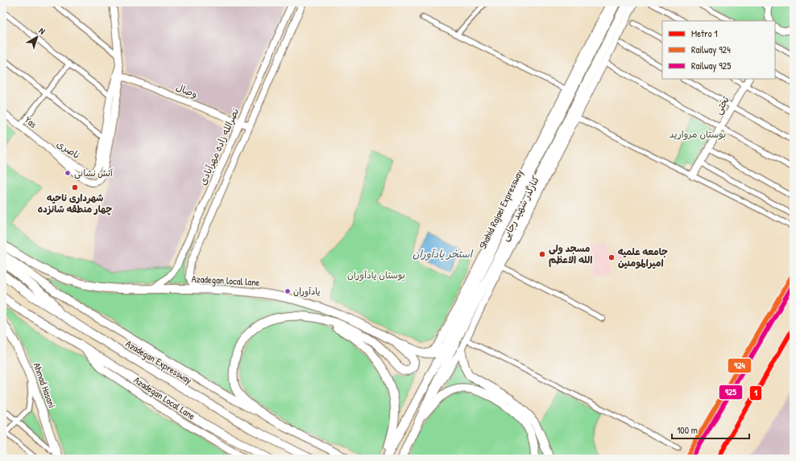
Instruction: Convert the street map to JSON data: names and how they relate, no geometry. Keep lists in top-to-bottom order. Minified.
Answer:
{"streets":{"highway":["Shahid Rajaei Expressway","Azadegan local lane","Azadegan Expressway","Ahmad Hasani"],"main road":["Azadegan Local Lane"],"street":["وصال","تختی","Yas","نصرالله زاده مهرآبادی","ناصری","کنارگذر شهید رجایی"]},"crossings":[["وصال","نصرالله زاده مهرآبادی"],["وصال","ناصری"],["Yas","ناصری"],["نصرالله زاده مهرآبادی","Azadegan local lane"],["کنارگذر شهید رجایی","Shahid Rajaei Expressway"],["کنارگذر شهید رجایی","Azadegan local lane"]],"water":["استخر یادآوران"],"parks":["بوستان مروارید","بوستان یادآوران"],"places":["آتش نشانی","شهرداری ناحیه چهار منطقه شانزده","مسجد ولی الله الاعظم","جامعه علمیه امیرالمومنین","یادآوران"],"lines":["rail line 924","rail line 925","metro line 1"],"legend":["Metro 1","Railway 924","Railway 925"],"scale_bar":"100 m","north":"top right"}
